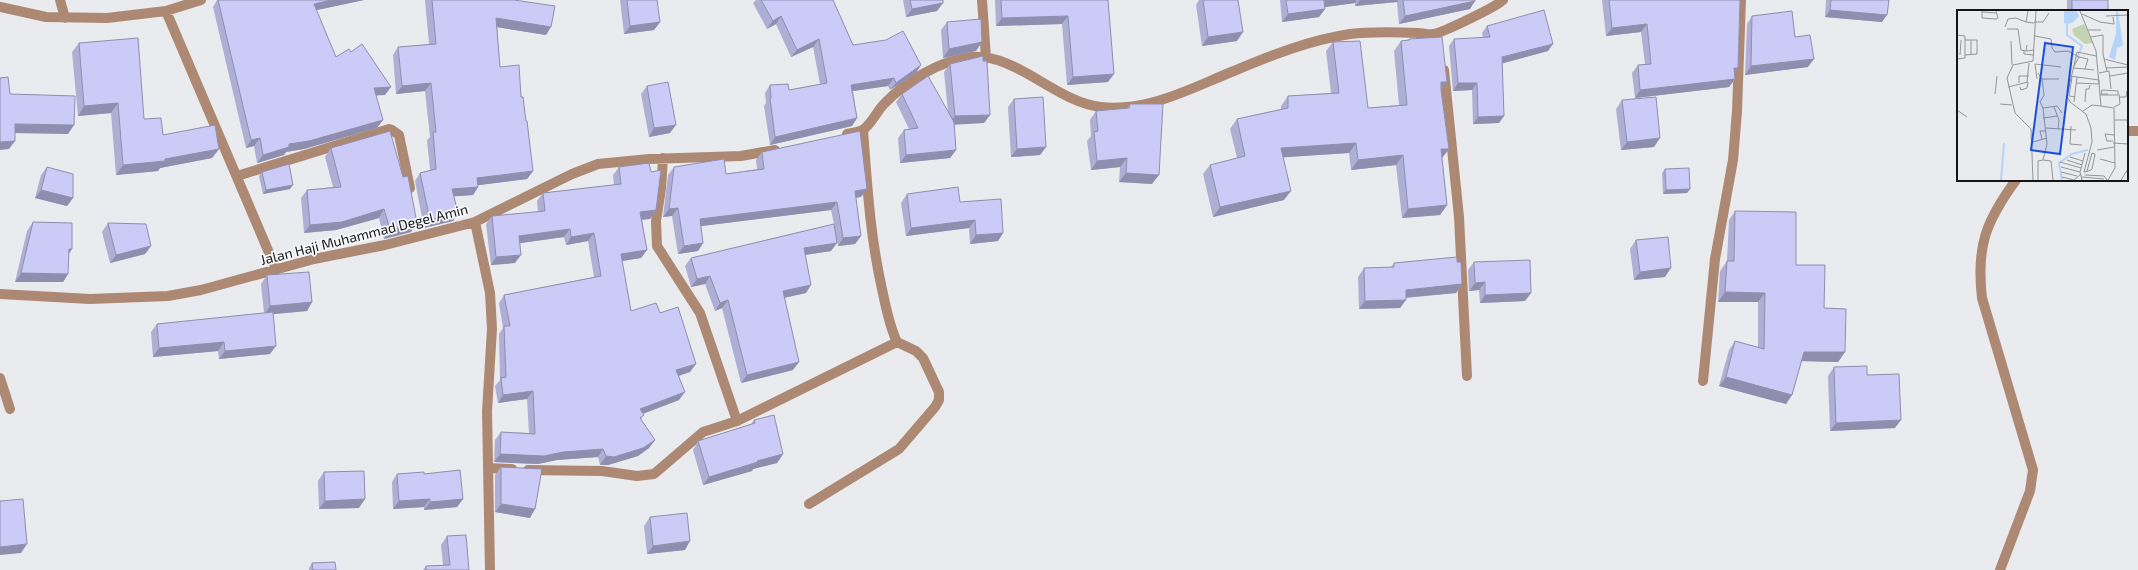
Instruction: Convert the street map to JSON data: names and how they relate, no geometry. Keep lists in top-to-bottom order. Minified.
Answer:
{"streets":{"street":["Jalan Haji Muhammad Degel Amin"]}}
